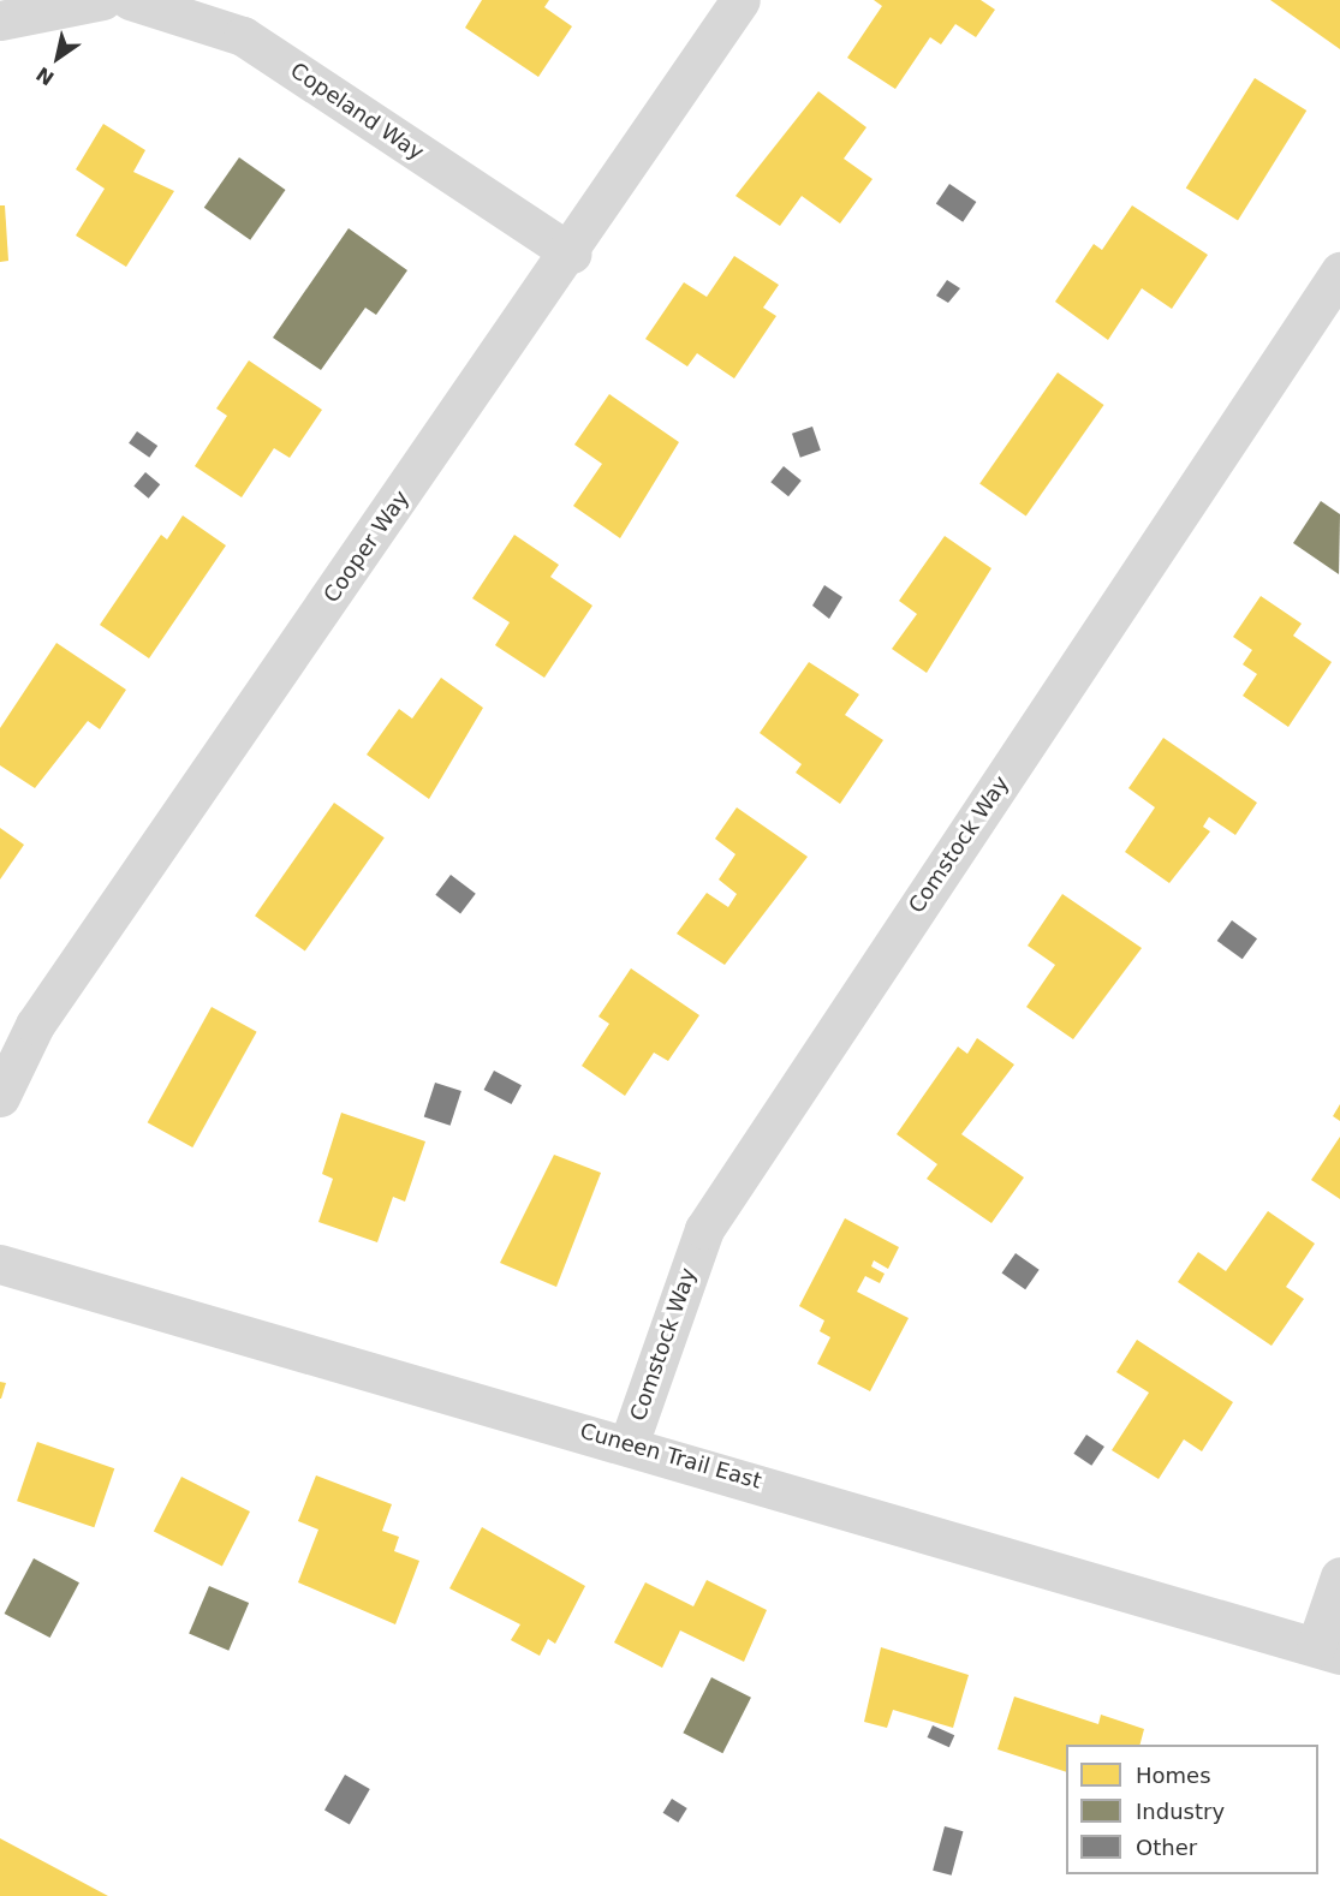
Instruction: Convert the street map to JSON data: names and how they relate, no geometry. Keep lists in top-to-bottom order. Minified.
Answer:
{"streets":{"street":["Copeland Way","Cooper Way","Comstock Way","Cuneen Trail East"]},"crossings":[["Copeland Way","Cooper Way"],["Comstock Way","Cuneen Trail East"]],"legend":["Homes","Industry","Other"],"north":"bottom left"}
